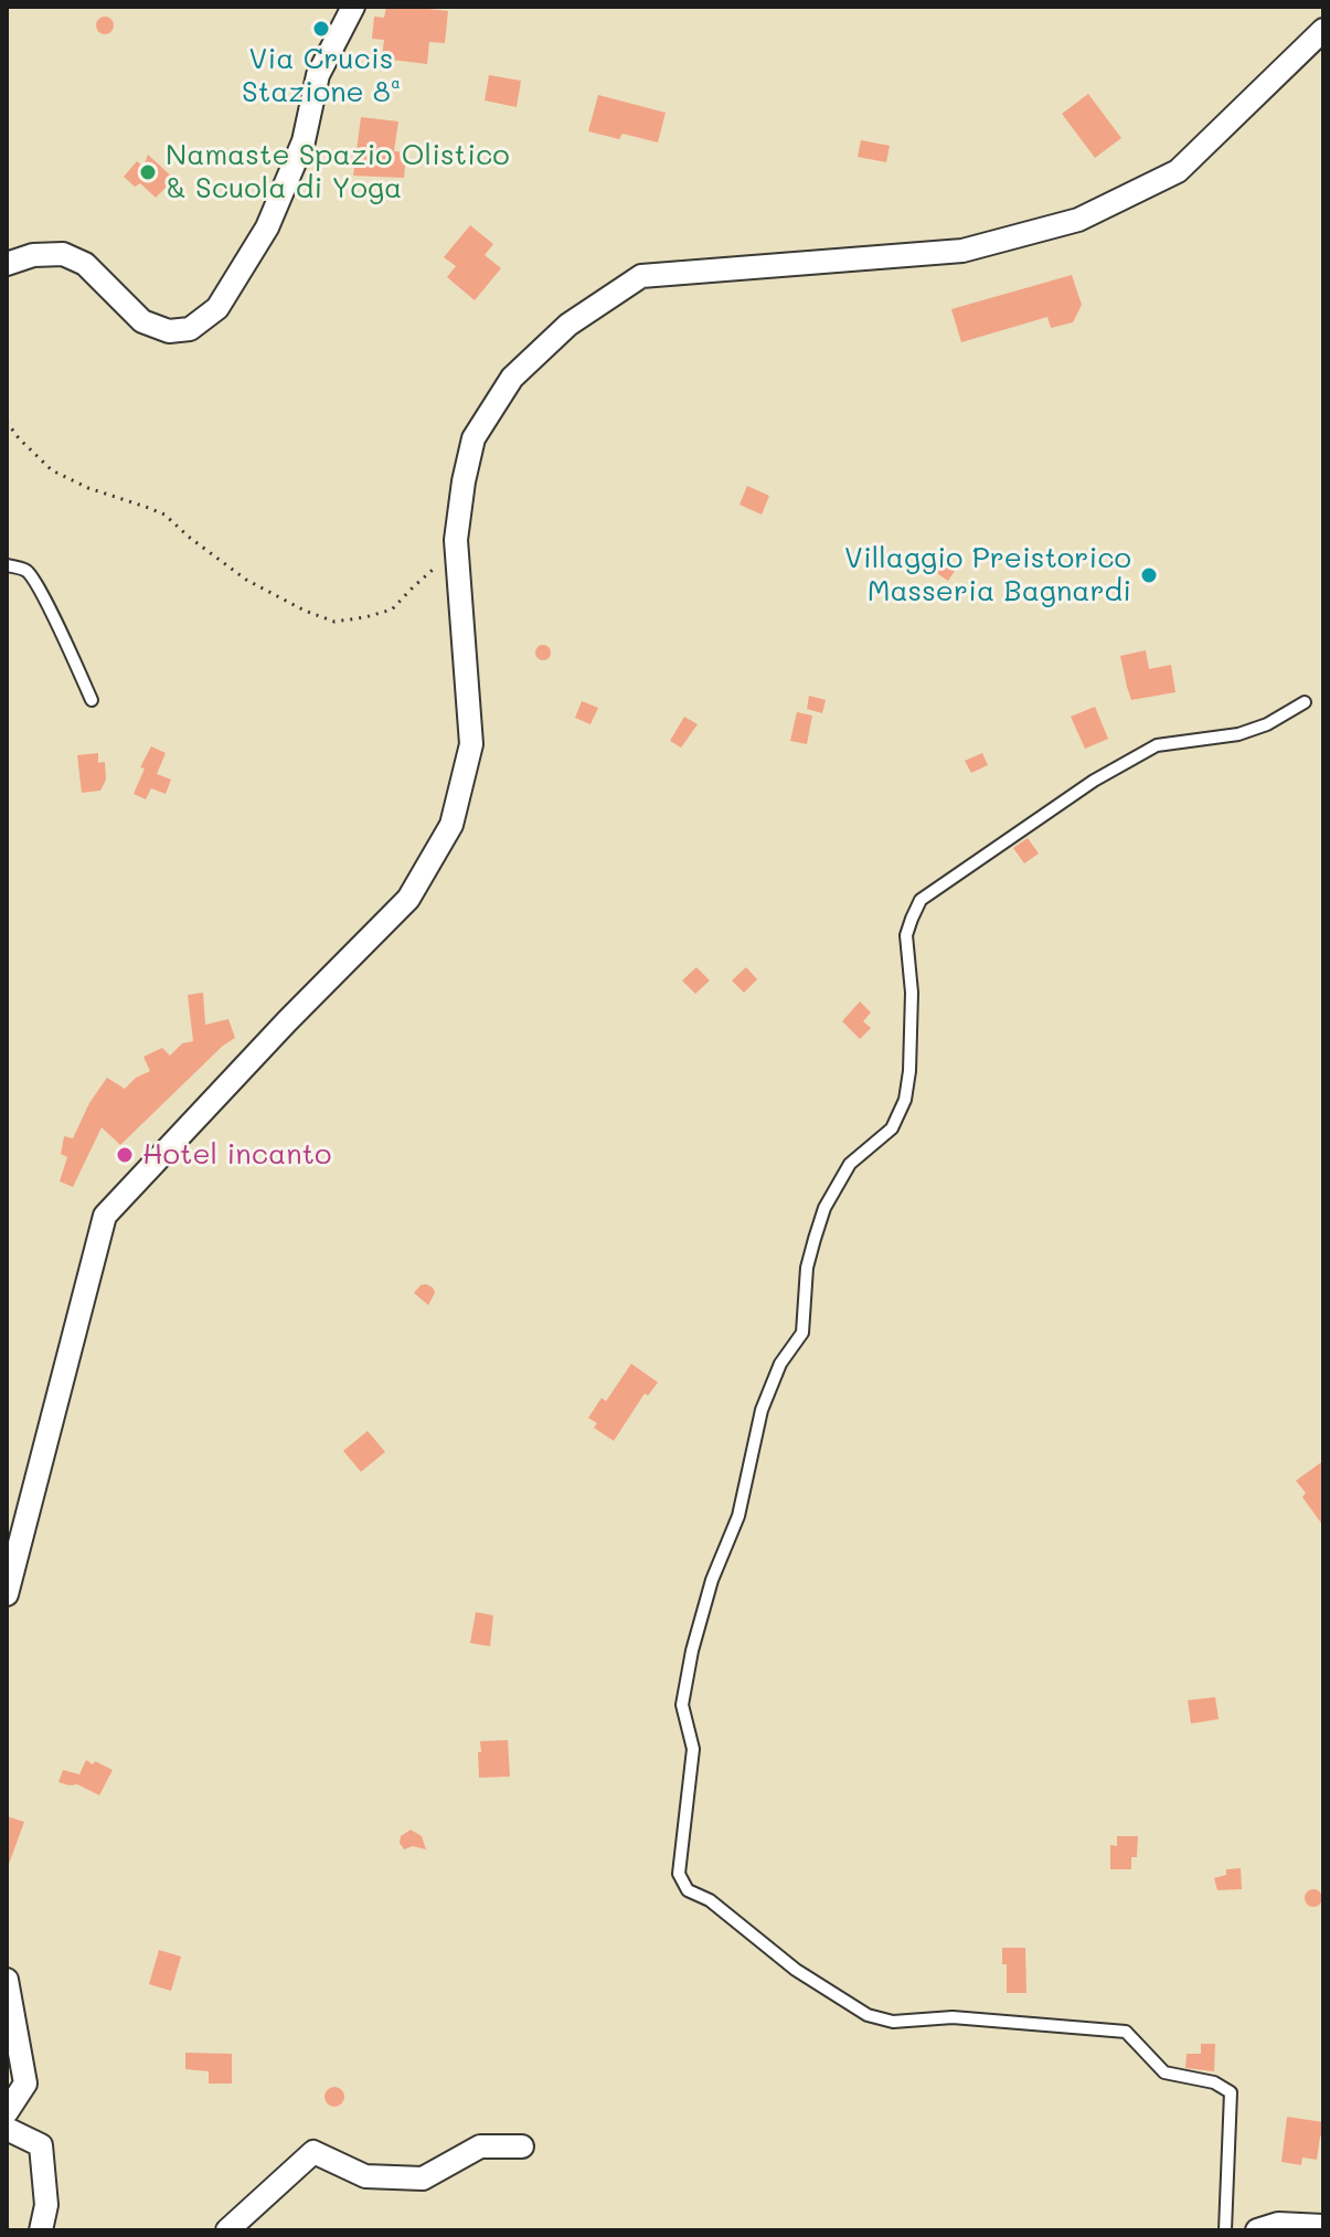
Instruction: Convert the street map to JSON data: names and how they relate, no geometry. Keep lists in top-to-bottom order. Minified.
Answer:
{"places":["Via Crucis Stazione 8ª","Namaste Spazio Olistico & Scuola di Yoga","Villaggio Preistorico Masseria Bagnardi","Hotel incanto"]}
